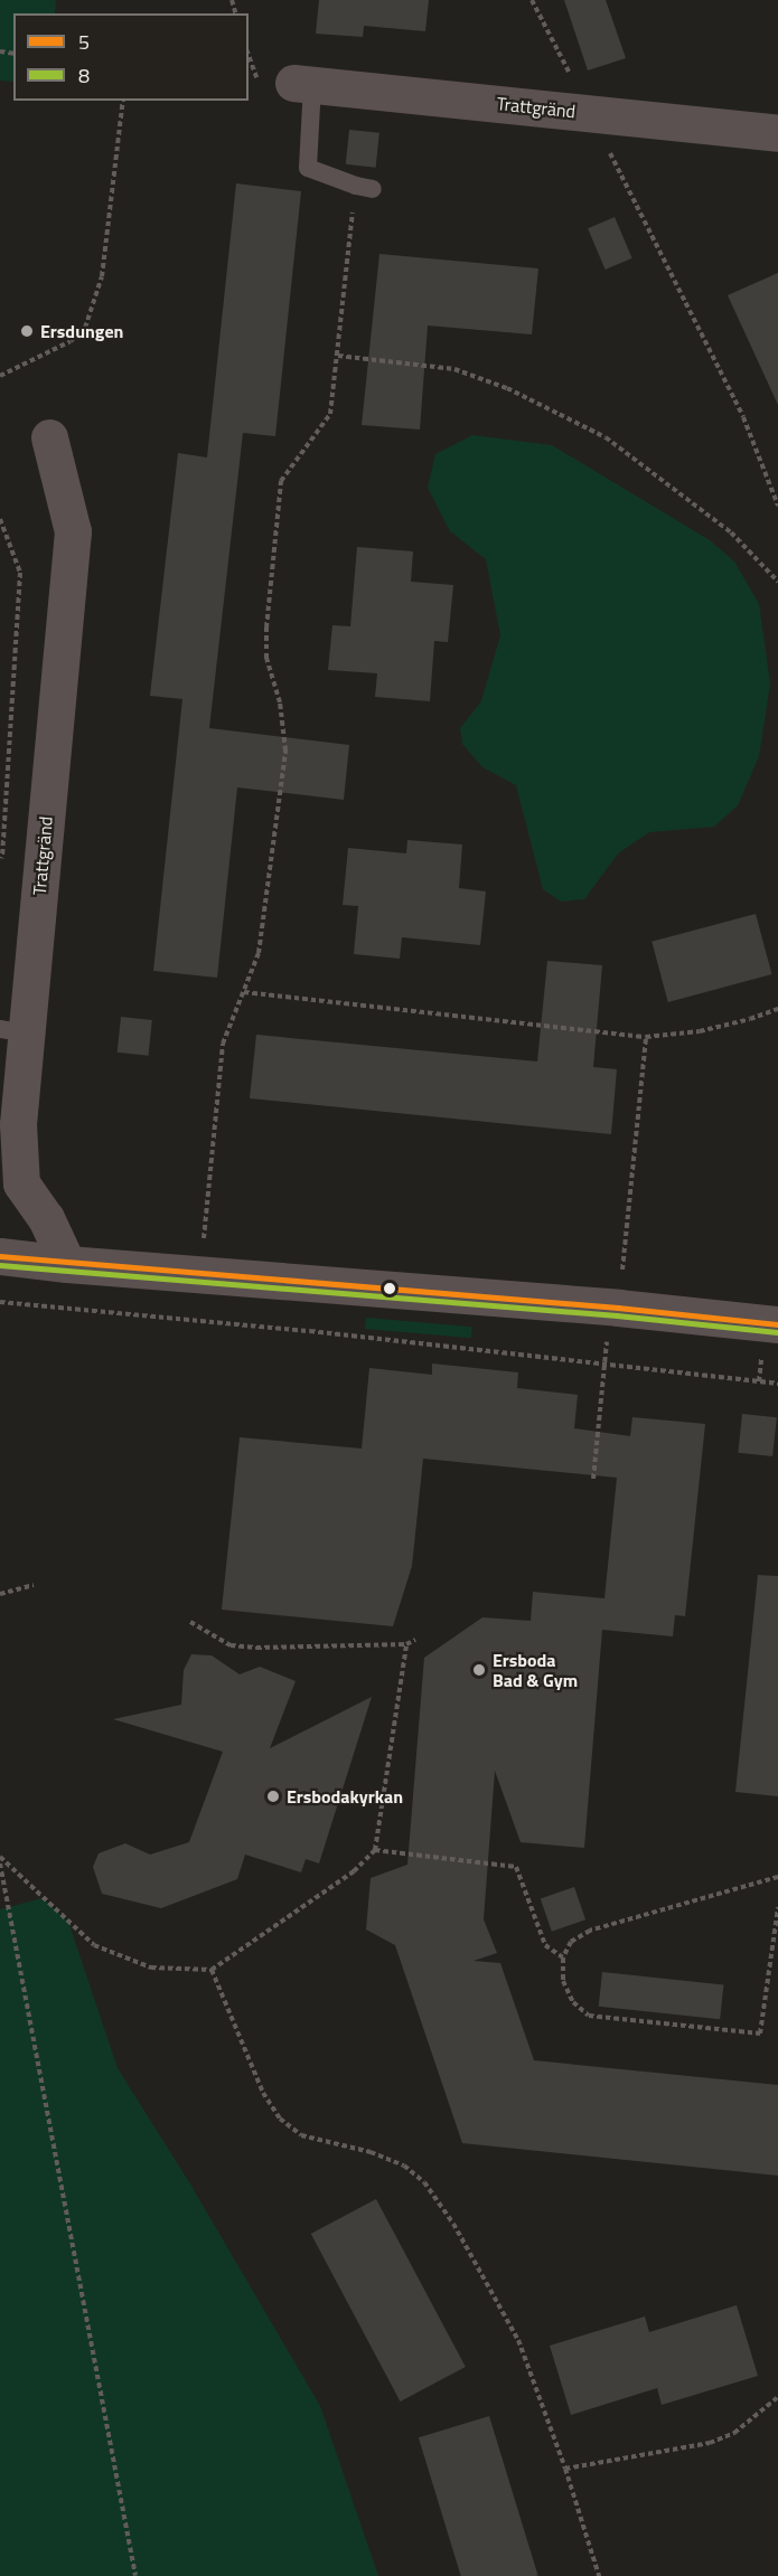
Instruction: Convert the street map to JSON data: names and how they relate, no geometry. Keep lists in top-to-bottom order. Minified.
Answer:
{"streets":{"street":["Trattgränd"]},"places":["Ersdungen","Ersboda Bad & Gym","Ersbodakyrkan"],"lines":["transit line 5","transit line 8"],"legend":["5","8"]}
